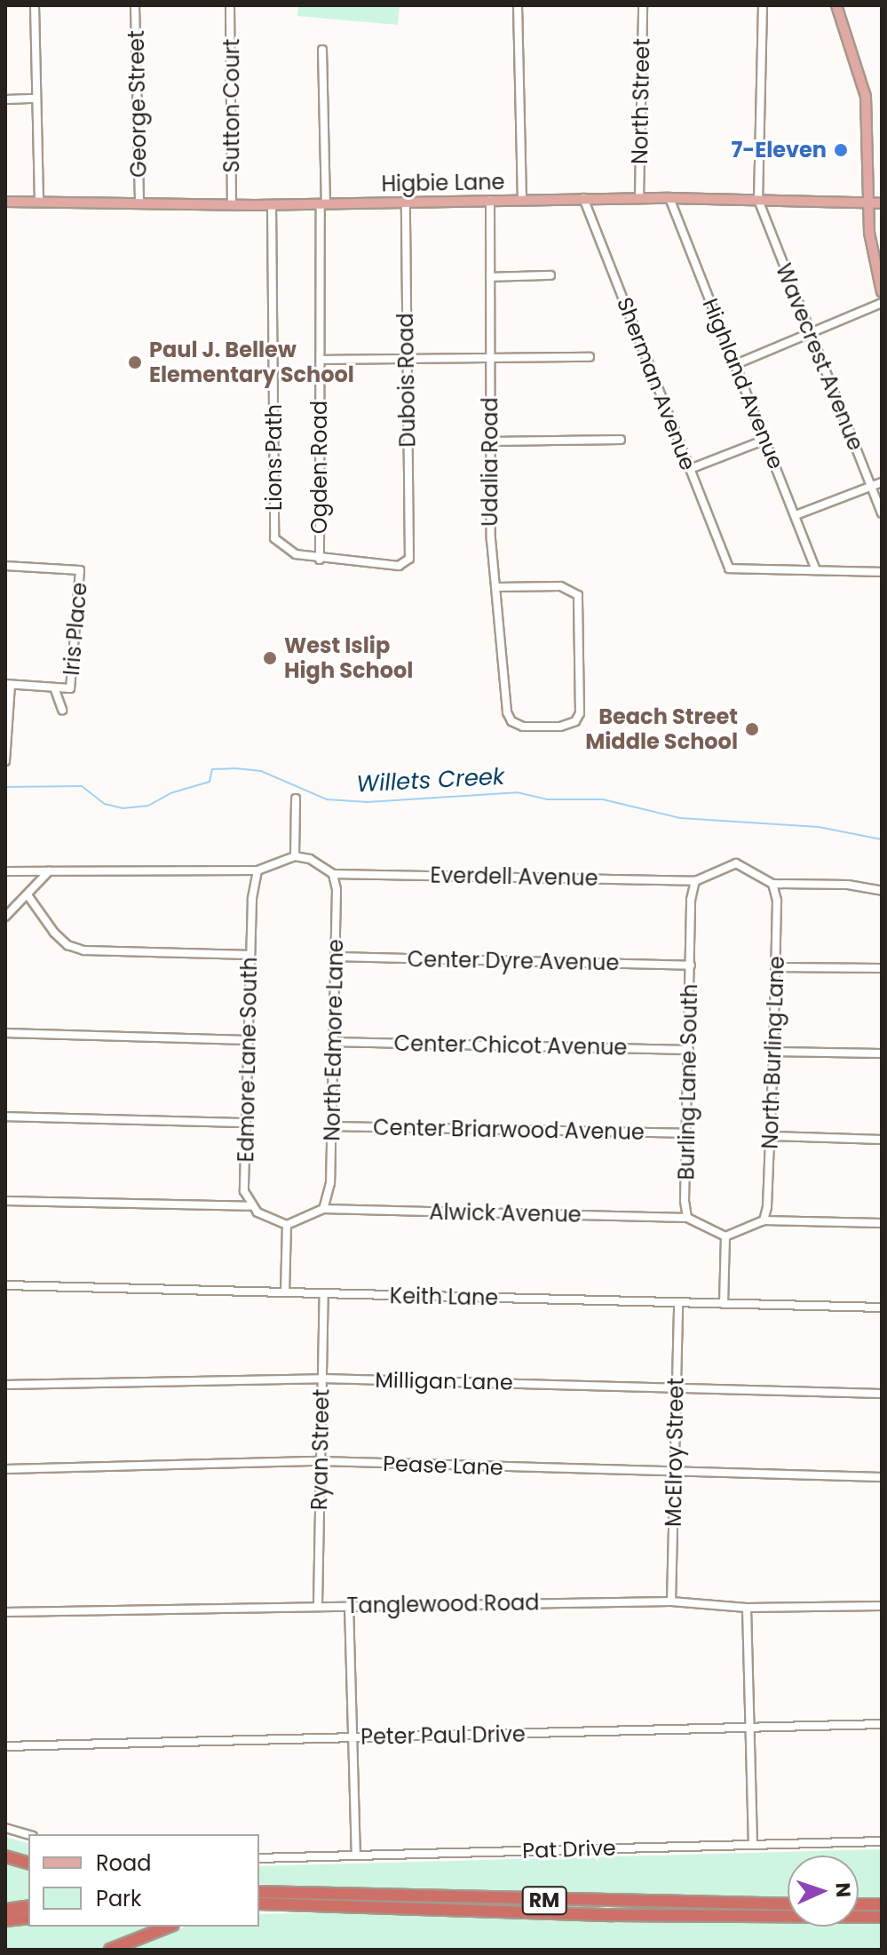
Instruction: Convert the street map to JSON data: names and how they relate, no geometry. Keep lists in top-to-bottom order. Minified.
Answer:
{"streets":{"highway":["RM"],"main road":["Higbie Lane"],"street":["North Street","George Street","Sutton Court","Wavecrest Avenue","Dubois Road","Sherman Avenue","Highland Avenue","Lions Path","Udalia Road","Ogden Road","Iris Place","Everdell Avenue","Center Dyre Avenue","North Edmore Lane","Center Chicot Avenue","North Burling Lane","Edmore Lane South","Burling Lane South","Center Briarwood Avenue","Alwick Avenue","Keith Lane","Milligan Lane","Ryan Street","McElroy Street","Pease Lane","Tanglewood Road","Peter Paul Drive","Pat Drive"]},"crossings":[["North Street","Higbie Lane"],["George Street","Higbie Lane"],["Sutton Court","Higbie Lane"],["Higbie Lane","Wavecrest Avenue"],["Higbie Lane","Dubois Road"],["Higbie Lane","Sherman Avenue"],["Higbie Lane","Highland Avenue"],["Higbie Lane","Lions Path"],["Higbie Lane","Udalia Road"],["Higbie Lane","Ogden Road"],["Dubois Road","Lions Path"],["Dubois Road","Ogden Road"],["Sherman Avenue","Highland Avenue"],["Lions Path","Ogden Road"],["Everdell Avenue","North Edmore Lane"],["Everdell Avenue","Burling Lane South"],["Center Dyre Avenue","North Edmore Lane"],["Center Dyre Avenue","Burling Lane South"],["North Edmore Lane","Center Chicot Avenue"],["North Edmore Lane","Center Briarwood Avenue"],["North Edmore Lane","Alwick Avenue"],["Center Chicot Avenue","Burling Lane South"],["Burling Lane South","Center Briarwood Avenue"],["Burling Lane South","Alwick Avenue"],["Keith Lane","Ryan Street"],["Keith Lane","McElroy Street"],["Milligan Lane","Ryan Street"],["Milligan Lane","McElroy Street"],["Ryan Street","Pease Lane"],["Ryan Street","Tanglewood Road"],["McElroy Street","Pease Lane"],["McElroy Street","Tanglewood Road"]],"water":["Willets Creek"],"places":["7-Eleven","Paul J. Bellew Elementary School","West Islip High School","Beach Street Middle School"],"legend":["Road","Park"],"north":"right"}
